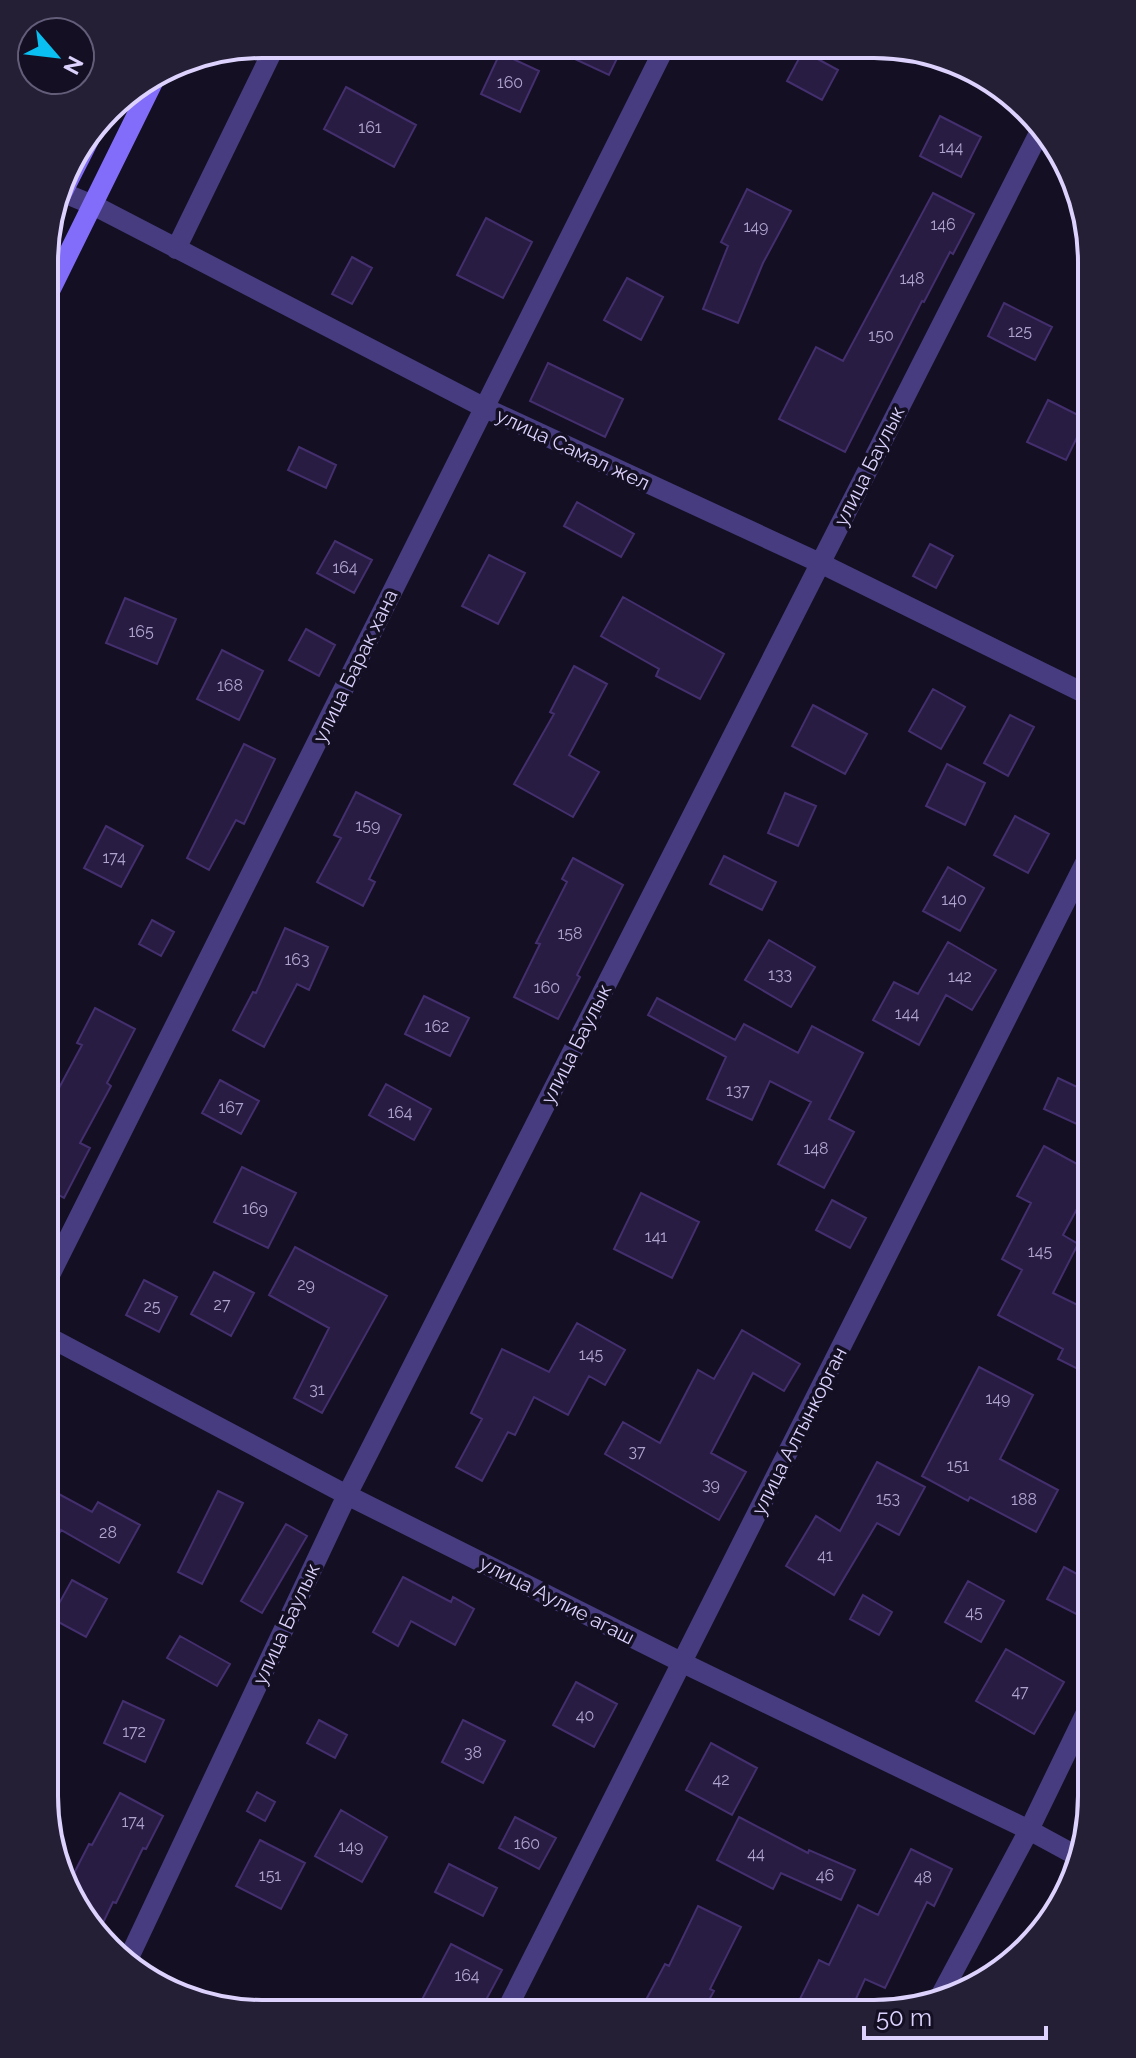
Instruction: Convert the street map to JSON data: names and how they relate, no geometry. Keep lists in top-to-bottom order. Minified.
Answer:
{"streets":{"street":["улица Самал жел","улица Баулык","улица Барак хана","улица Алтынкорган","улица Аулие агаш"]},"crossings":[["улица Самал жел","улица Баулык"],["улица Самал жел","улица Барак хана"],["улица Баулык","улица Аулие агаш"],["улица Алтынкорган","улица Аулие агаш"]],"house_numbers":["160","161","144","146","149","148","125","150","164","165","168","159","174","140","158","163","133","142","160","144","162","137","167","164","148","169","141","145","29","27","25","145","31","149","37","151","39","153","188","28","41","45","47","40","172","38","42","174","160","149","44","151","46","48","164"],"scale_bar":"50 m","north":"bottom right"}
